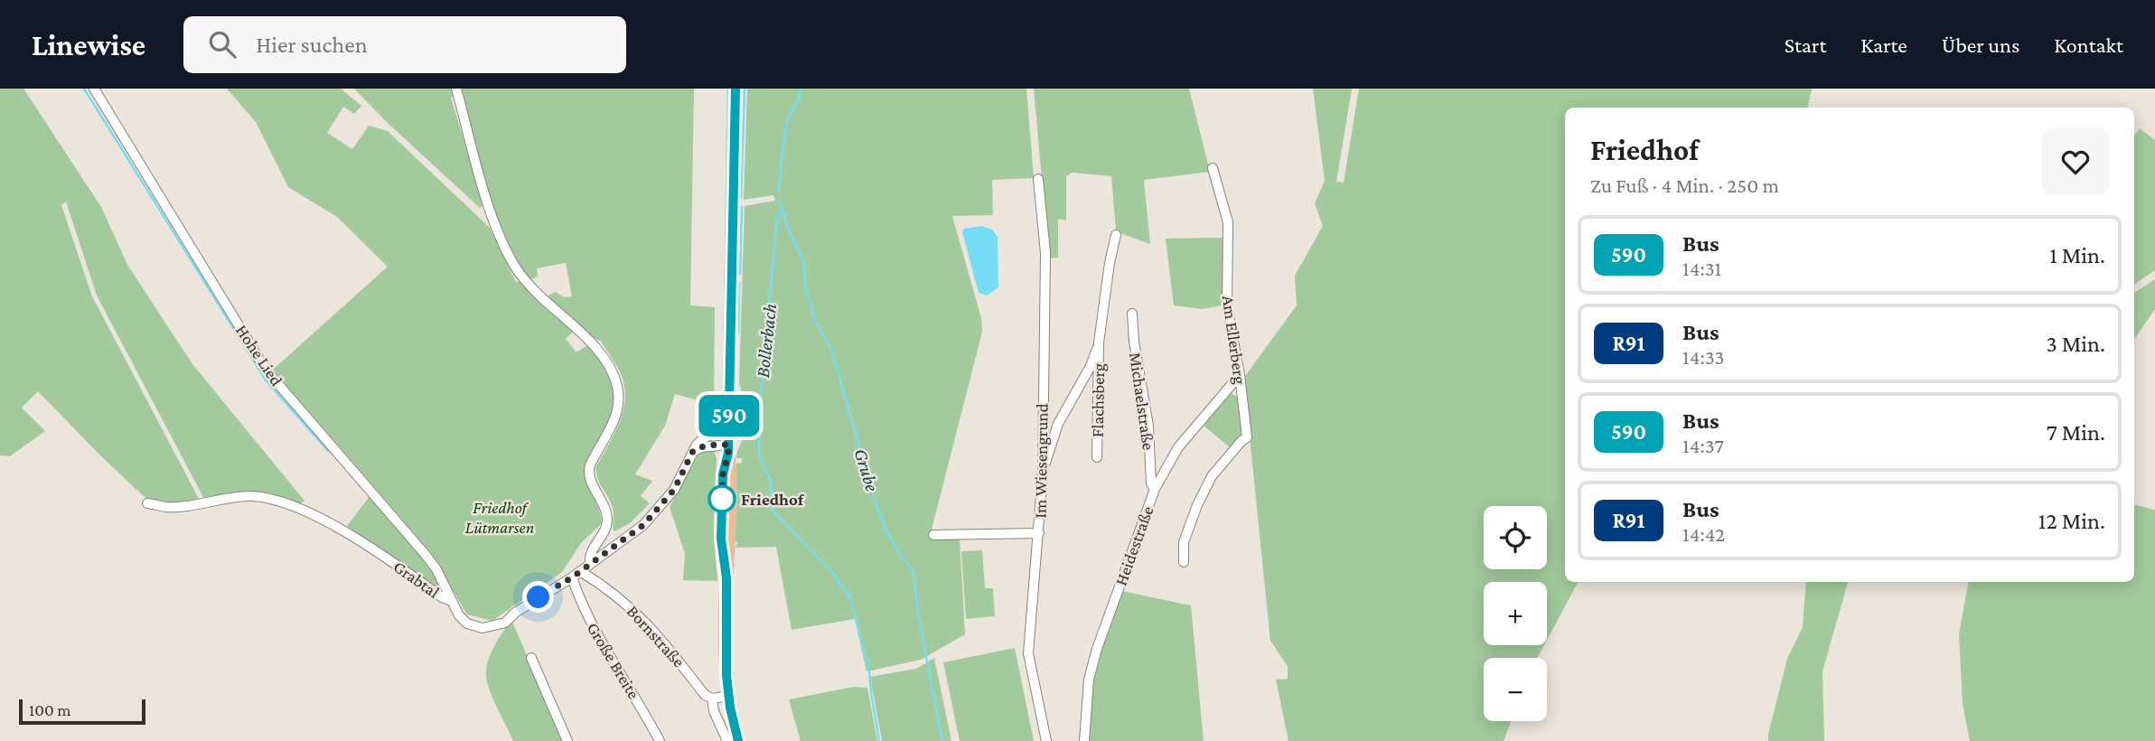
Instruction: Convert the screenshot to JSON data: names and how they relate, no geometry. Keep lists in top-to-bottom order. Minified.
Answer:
{"streets":{"street":["Am Ellerberg","Hohe Lied","Flachsberg","Michaelstraße","Im Wiesengrund","Heidestraße","Grabtal","Bornstraße","Große Breite"]},"crossings":[["Am Ellerberg","Heidestraße"],["Hohe Lied","Grabtal"],["Flachsberg","Im Wiesengrund"],["Michaelstraße","Heidestraße"],["Grabtal","Bornstraße"],["Grabtal","Große Breite"]],"water":["Bollerbach","Grube"],"parks":["Friedhof Lütmarsen"],"places":["Friedhof"],"lines":["bus line 590"],"scale_bar":"100 m","page":{"header":"Linewise","search":"Hier suchen","nav":["Start","Karte","Über uns","Kontakt"],"on_map":"590","heading":["Friedhof","Zu Fuß · 4 Min. · 250 m"],"list":[{"mark":"590","name":"Bus","note":"14:31","value":"1 Min."},{"mark":"R91","name":"Bus","note":"14:33","value":"3 Min."},{"mark":"590","name":"Bus","note":"14:37","value":"7 Min."},{"mark":"R91","name":"Bus","note":"14:42","value":"12 Min."}],"map_buttons":["+","−"],"scale":"100 m"}}
